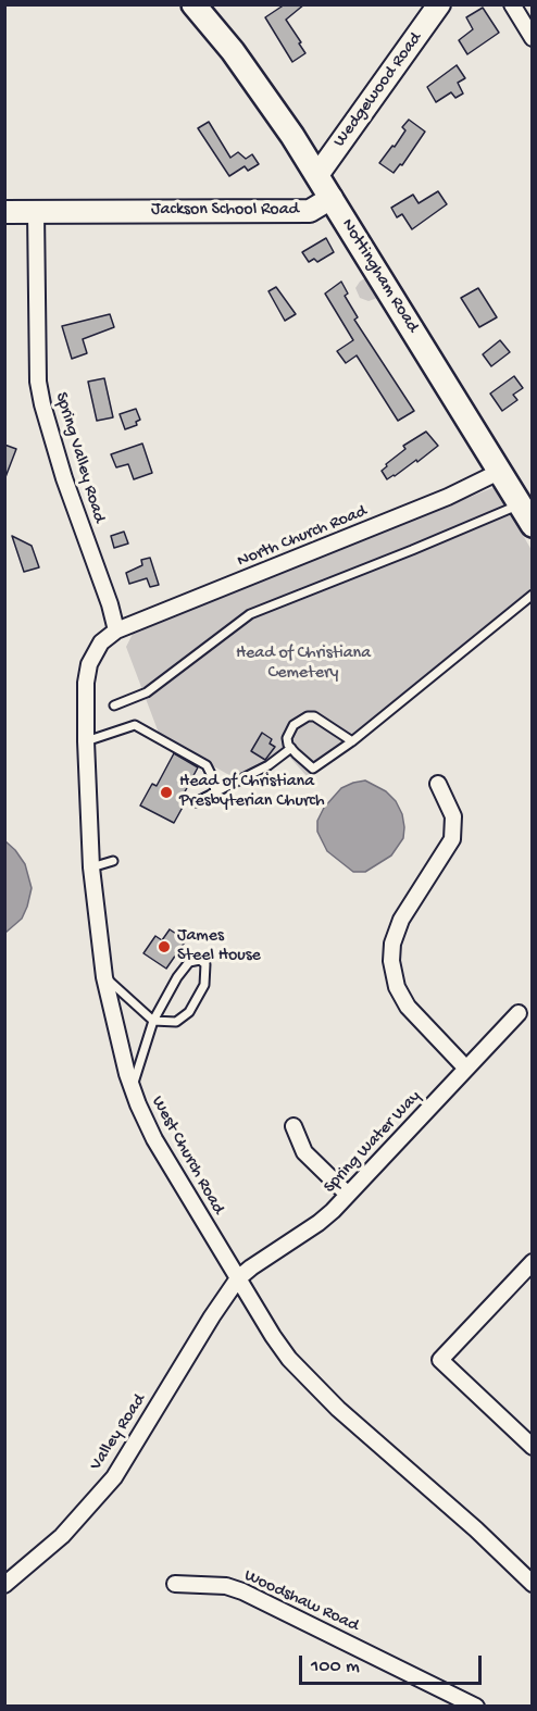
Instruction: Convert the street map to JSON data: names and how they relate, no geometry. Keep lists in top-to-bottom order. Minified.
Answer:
{"streets":{"main road":["Nottingham Road"],"street":["Wedgewood Road","Jackson School Road","Spring Valley Road","North Church Road","Spring Water Way","West Church Road","Valley Road","Woodshaw Road"]},"crossings":[["Wedgewood Road","Nottingham Road"],["Jackson School Road","Nottingham Road"],["Jackson School Road","Spring Valley Road"],["Nottingham Road","North Church Road"],["Spring Valley Road","North Church Road"],["Spring Valley Road","West Church Road"],["North Church Road","West Church Road"],["Spring Water Way","West Church Road"],["Spring Water Way","Valley Road"],["West Church Road","Valley Road"]],"parks":["Head of Christiana Cemetery"],"places":["Head of Christiana Presbyterian Church","James Steel House"],"scale_bar":"100 m"}
